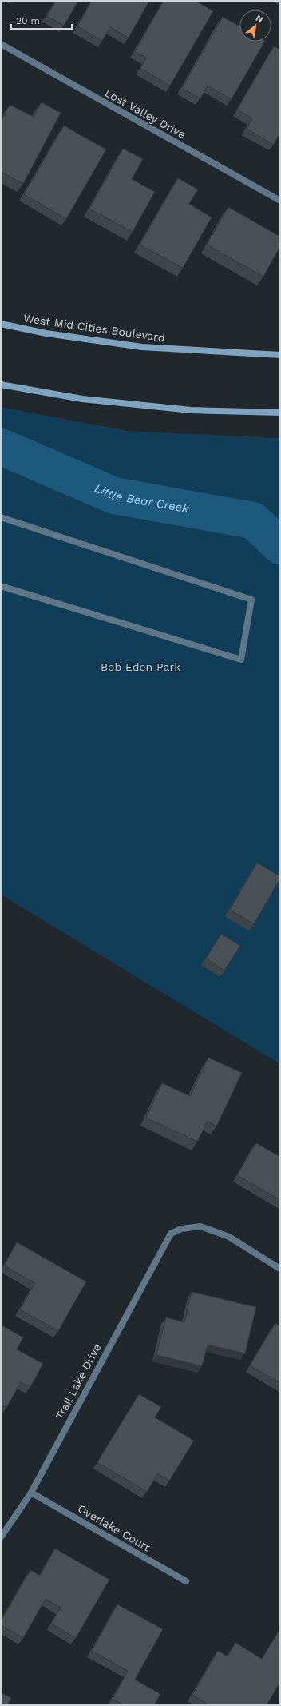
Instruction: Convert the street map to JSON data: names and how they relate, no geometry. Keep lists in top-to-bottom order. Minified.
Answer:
{"streets":{"main road":["West Mid Cities Boulevard"],"street":["Lost Valley Drive","Trail Lake Drive","Overlake Court"]},"crossings":[["Trail Lake Drive","Overlake Court"]],"water":["Little Bear Creek"],"parks":["Bob Eden Park"],"scale_bar":"20 m","north":"top right"}
